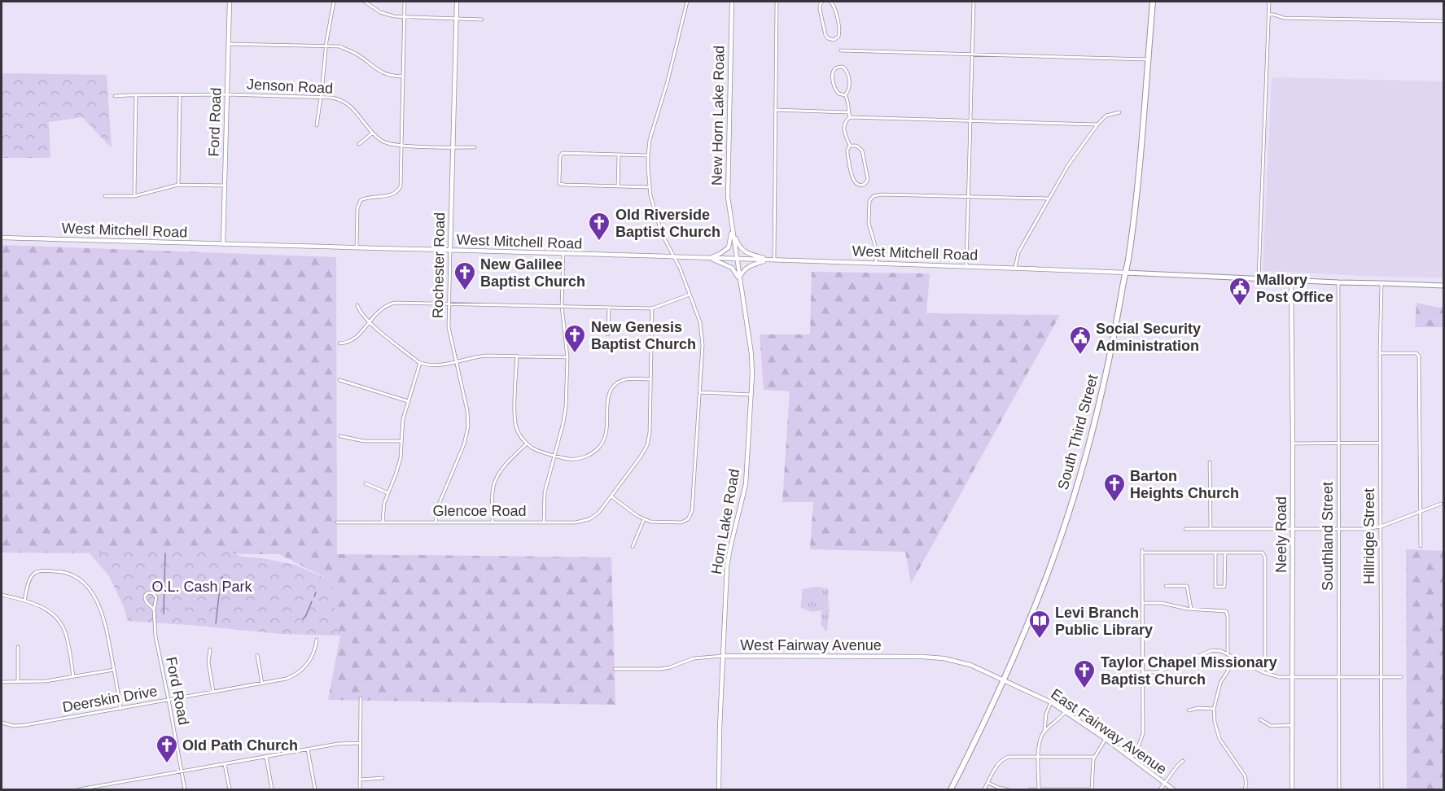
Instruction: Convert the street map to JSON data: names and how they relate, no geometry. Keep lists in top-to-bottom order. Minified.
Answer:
{"streets":{"highway":["South Third Street"],"main road":["New Horn Lake Road","Ford Road","West Mitchell Road","Rochester Road","Horn Lake Road","Neely Road","West Fairway Avenue","East Fairway Avenue"],"street":["Jenson Road","Glencoe Road","Southland Street","Hillridge Street","Deerskin Drive"]},"crossings":[["Jenson Road","Ford Road"],["Jenson Road","Rochester Road"],["New Horn Lake Road","West Mitchell Road"],["New Horn Lake Road","Horn Lake Road"],["Ford Road","West Mitchell Road"],["Ford Road","Deerskin Drive"],["West Mitchell Road","Rochester Road"],["West Mitchell Road","South Third Street"],["West Mitchell Road","Horn Lake Road"],["Rochester Road","Glencoe Road"],["South Third Street","West Fairway Avenue"],["South Third Street","East Fairway Avenue"],["Horn Lake Road","West Fairway Avenue"],["West Fairway Avenue","East Fairway Avenue"]],"parks":["O.L. Cash Park"],"places":{"church":["Old Riverside Baptist Church","New Galilee Baptist Church","New Genesis Baptist Church","Barton Heights Church","Taylor Chapel Missionary Baptist Church","Old Path Church"],"public building":["Mallory Post Office","Social Security Administration"],"library":["Levi Branch Public Library"]}}
